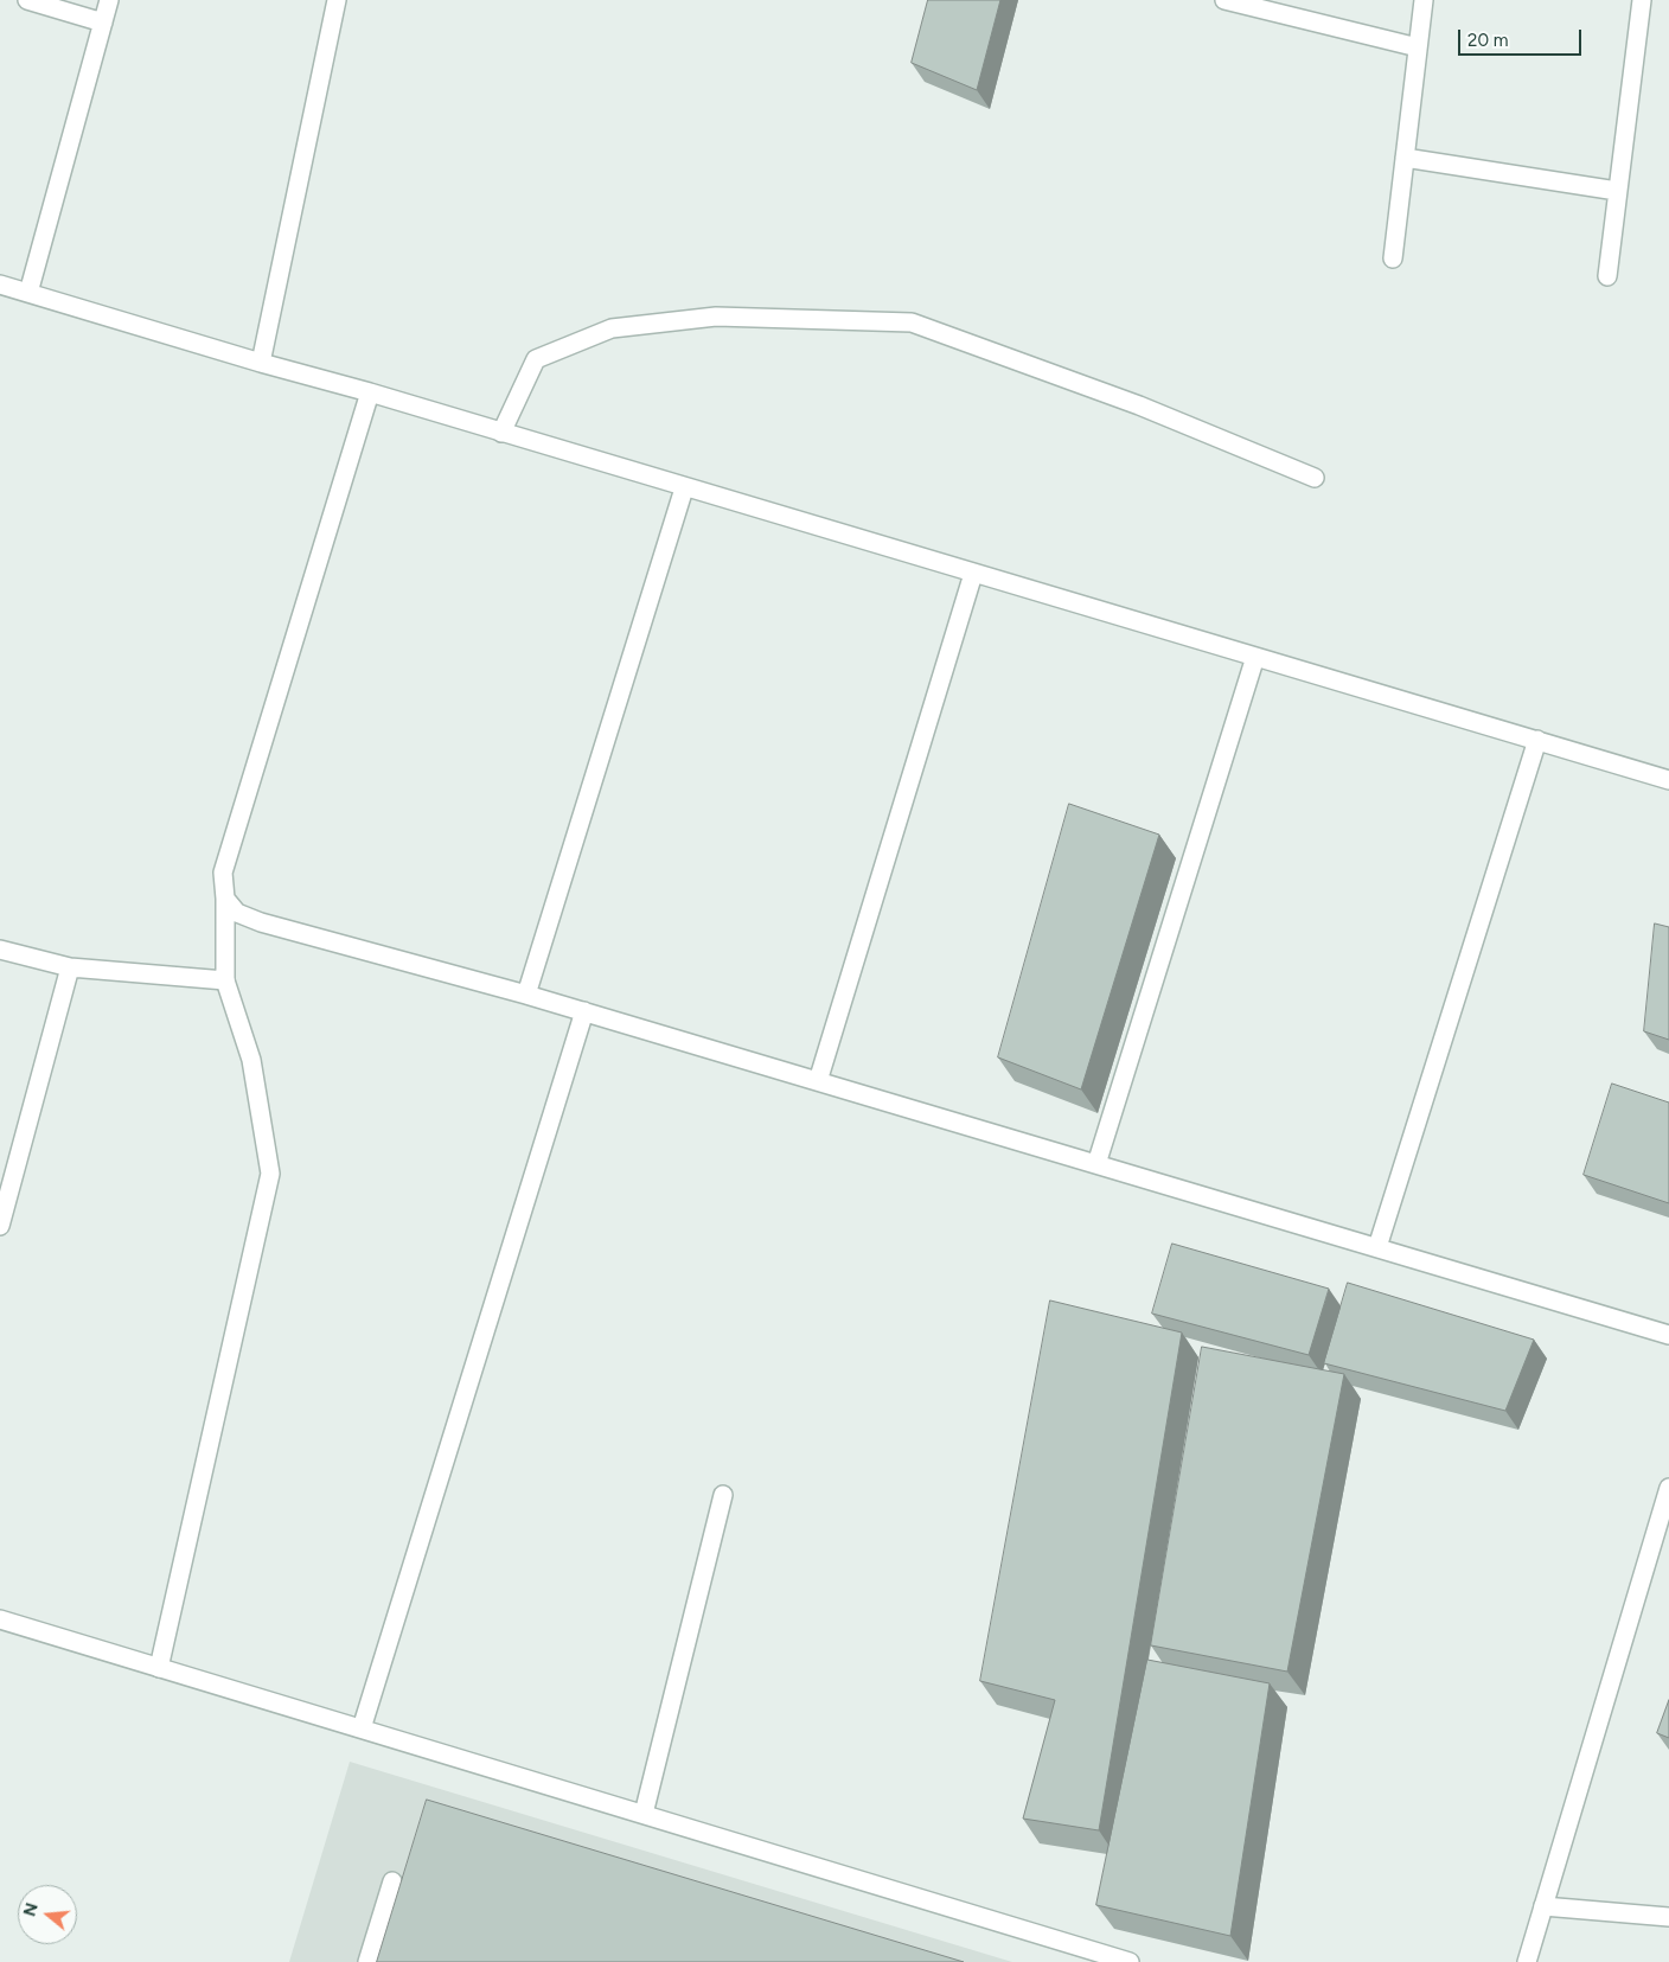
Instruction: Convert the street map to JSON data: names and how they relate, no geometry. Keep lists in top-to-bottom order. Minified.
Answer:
{"scale_bar":"20 m","north":"left"}
